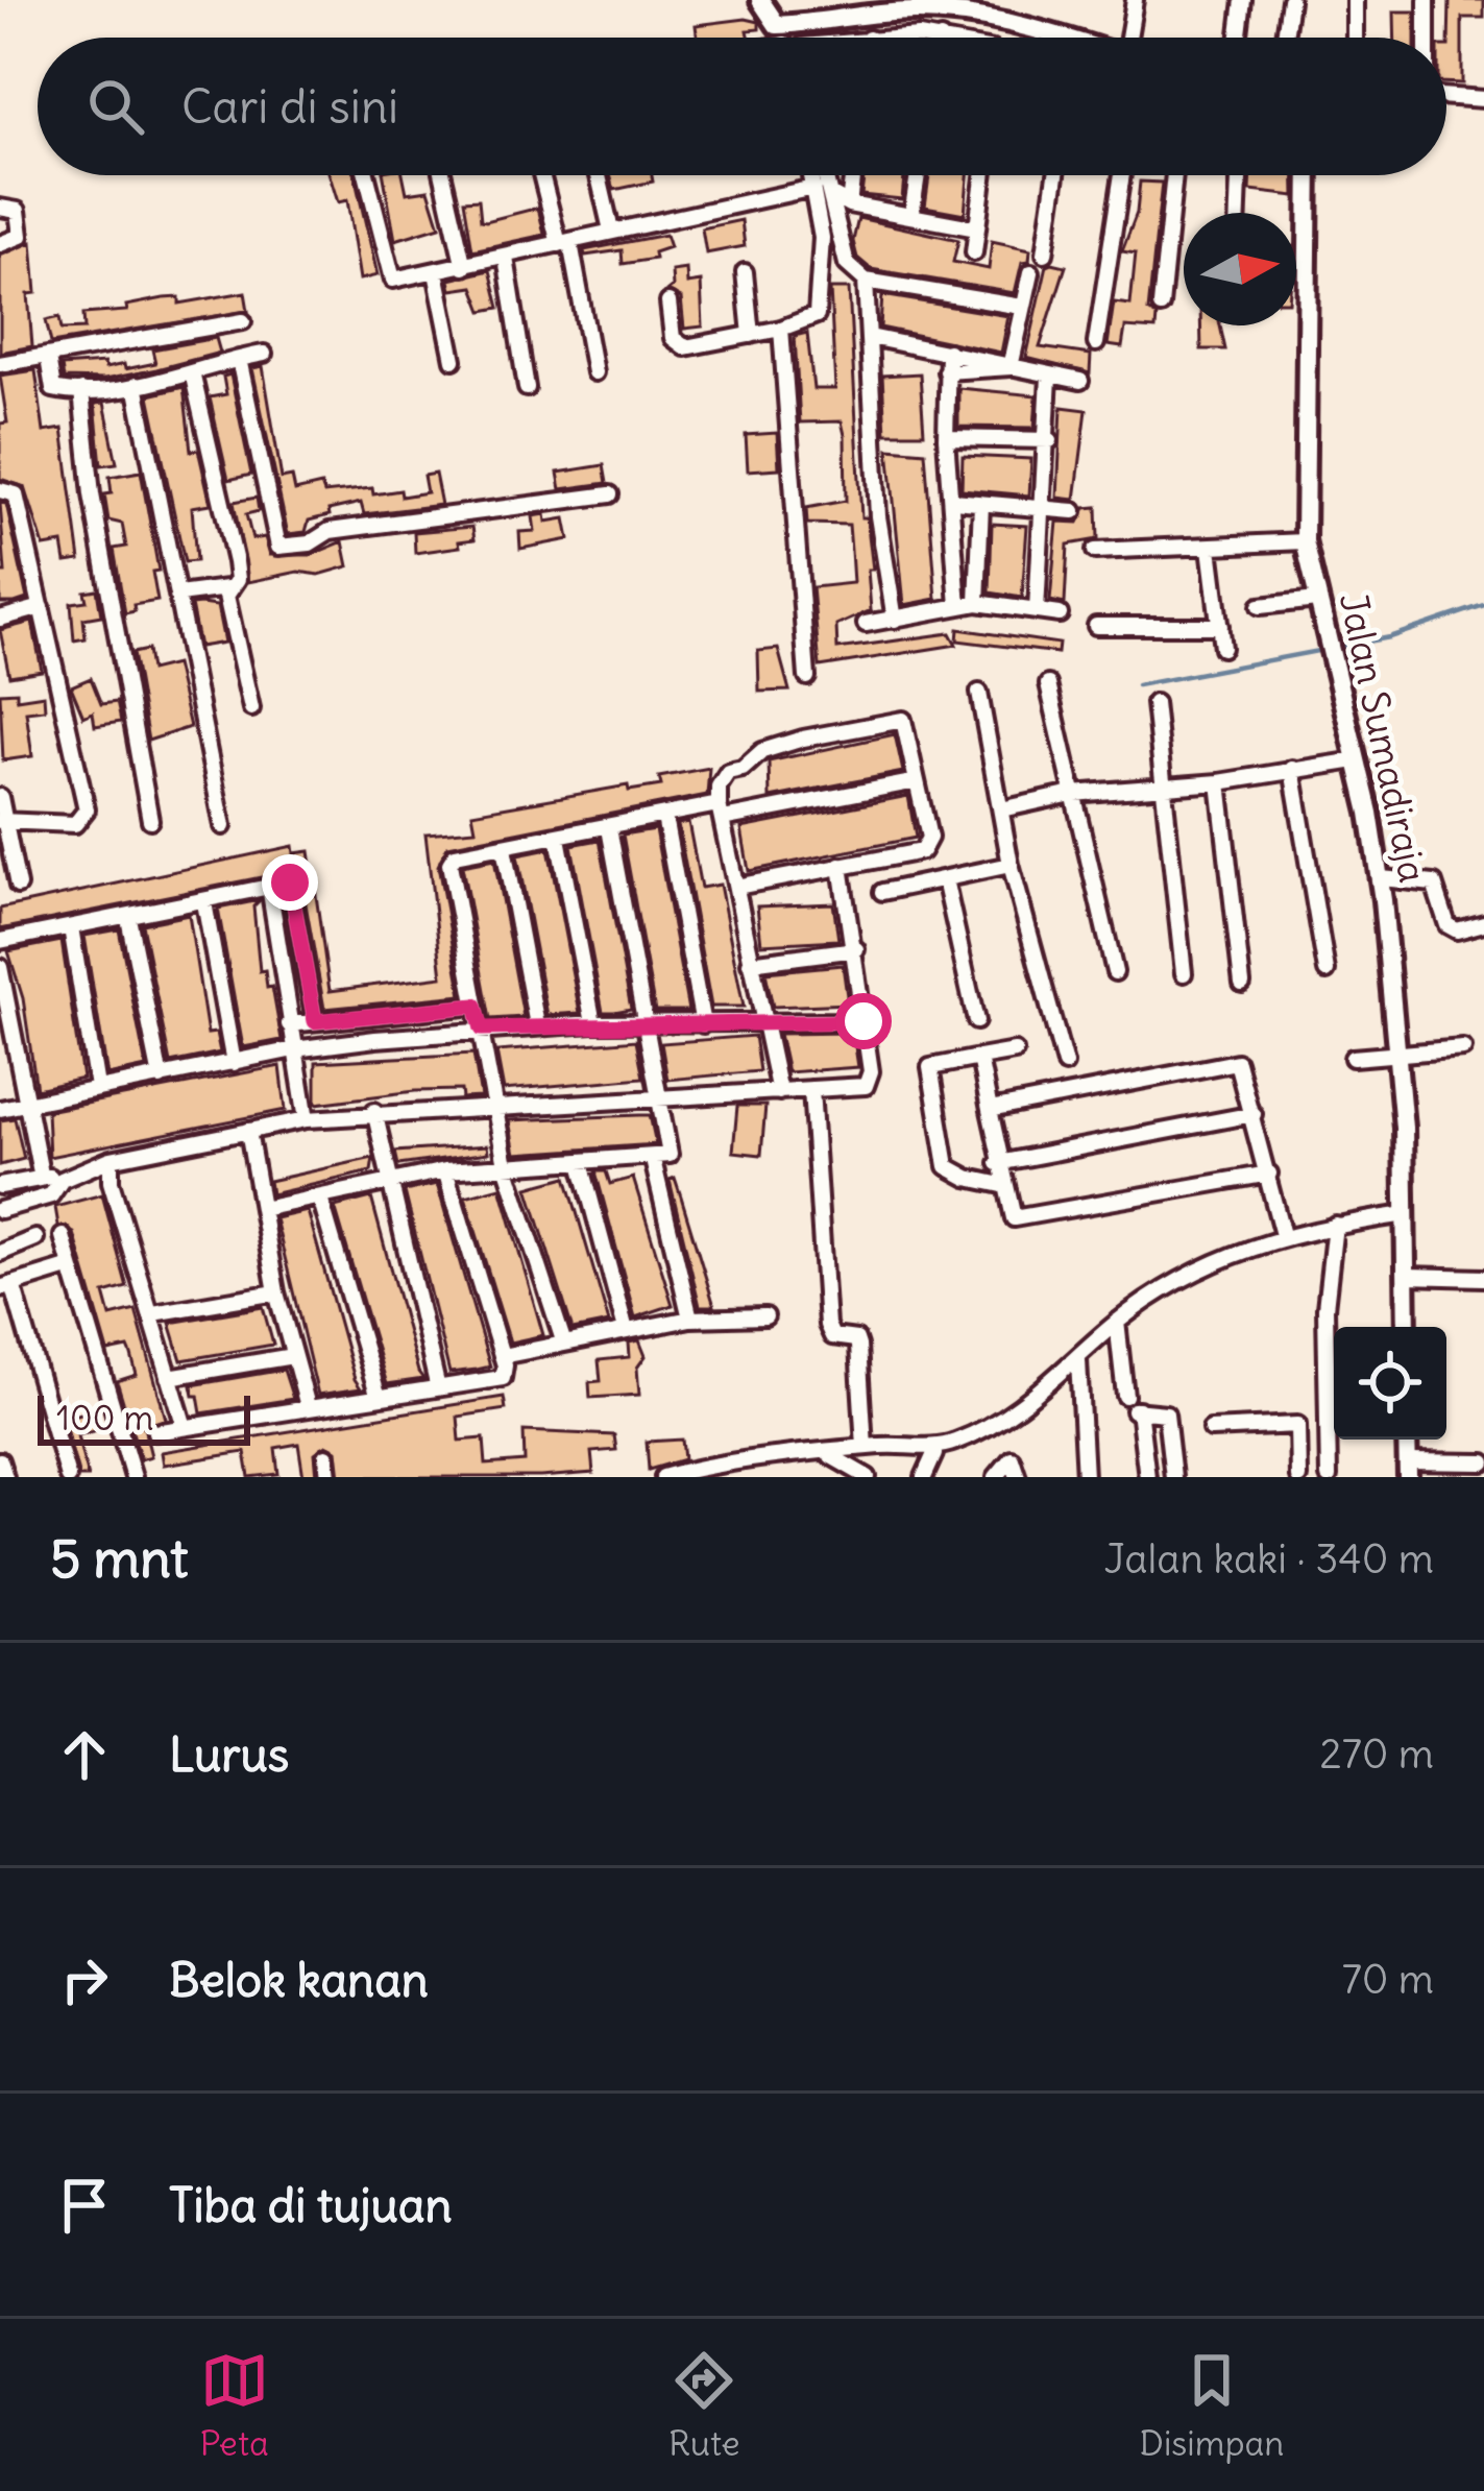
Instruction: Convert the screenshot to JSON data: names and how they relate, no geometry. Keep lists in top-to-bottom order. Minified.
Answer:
{"streets":{"street":["Jalan Sumadiraja"]},"scale_bar":"100 m","north":"right","page":{"search":"Cari di sini","scale":"100 m","heading":["5 mnt","Jalan kaki · 340 m"],"list":[["Lurus","270 m"],["Belok kanan","70 m"],"Tiba di tujuan"],"nav":["Peta","Rute","Disimpan"]}}
